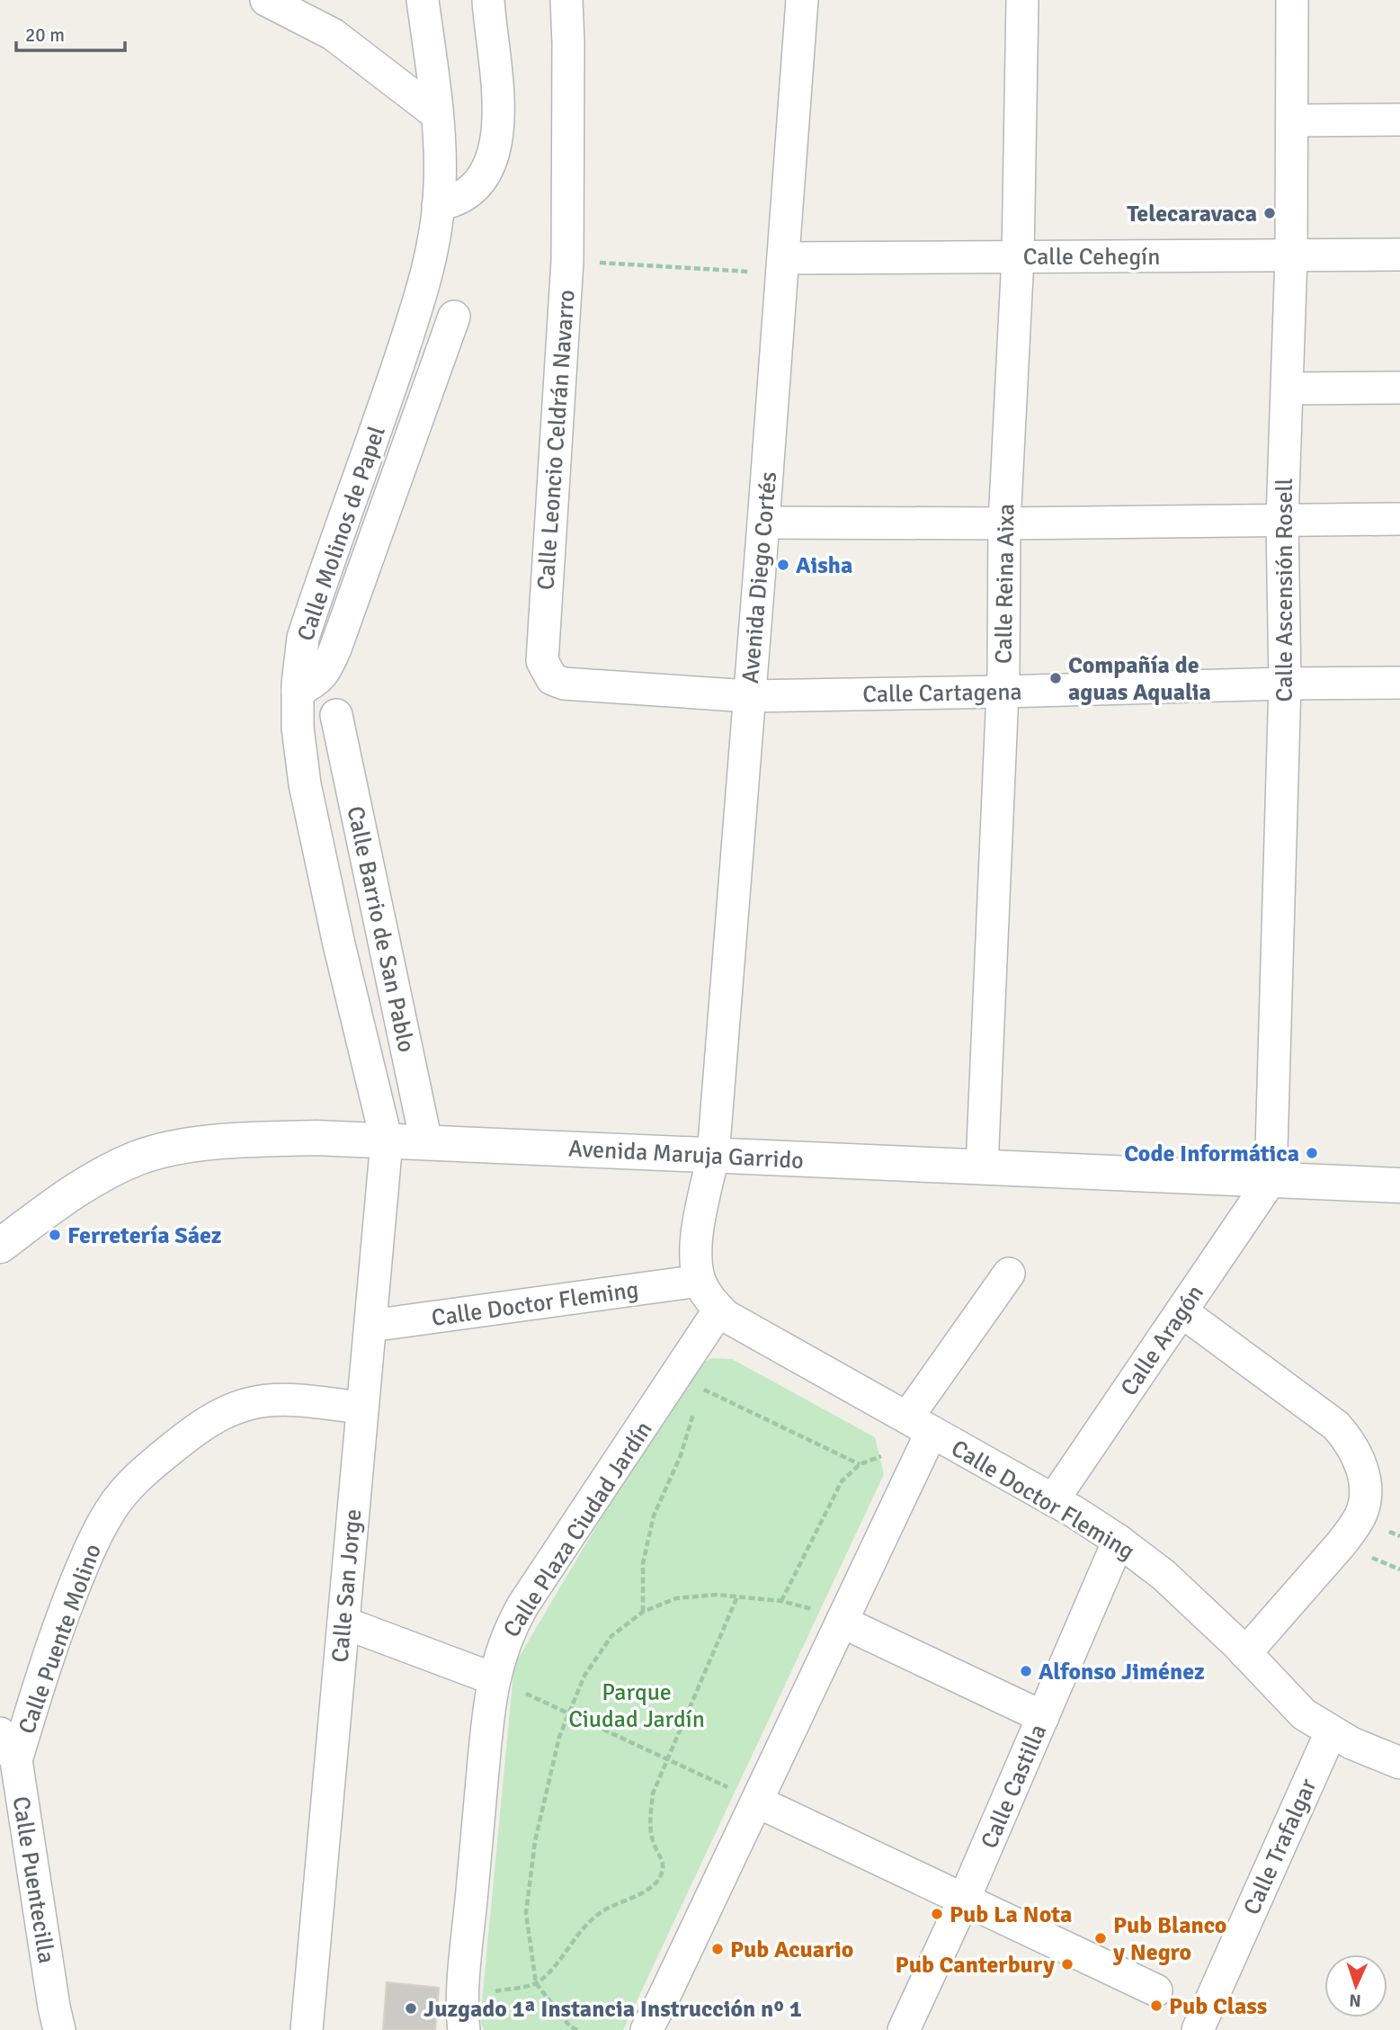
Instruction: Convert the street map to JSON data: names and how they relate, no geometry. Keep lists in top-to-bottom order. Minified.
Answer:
{"streets":{"main road":["Avenida Maruja Garrido"],"street":["Calle Cehegín","Calle Leoncio Celdrán Navarro","Calle Molinos de Papel","Avenida Diego Cortés","Calle Reina Aixa","Calle Ascensión Rosell","Calle Cartagena","Calle Barrio de San Pablo","Calle Doctor Fleming","Calle Aragón","Calle Plaza Ciudad Jardín","Calle San Jorge","Calle Puente Molino","Calle Castilla","Calle Trafalgar","Calle Puentecilla"]},"crossings":[["Calle Cehegín","Avenida Diego Cortés"],["Calle Cehegín","Calle Reina Aixa"],["Calle Cehegín","Calle Ascensión Rosell"],["Calle Leoncio Celdrán Navarro","Avenida Diego Cortés"],["Calle Leoncio Celdrán Navarro","Calle Cartagena"],["Calle Molinos de Papel","Avenida Maruja Garrido"],["Calle Molinos de Papel","Calle San Jorge"],["Avenida Diego Cortés","Calle Cartagena"],["Avenida Diego Cortés","Avenida Maruja Garrido"],["Avenida Diego Cortés","Calle Doctor Fleming"],["Calle Reina Aixa","Calle Cartagena"],["Calle Reina Aixa","Avenida Maruja Garrido"],["Calle Ascensión Rosell","Calle Cartagena"],["Calle Ascensión Rosell","Avenida Maruja Garrido"],["Calle Ascensión Rosell","Calle Aragón"],["Calle Barrio de San Pablo","Avenida Maruja Garrido"],["Avenida Maruja Garrido","Calle Doctor Fleming"],["Avenida Maruja Garrido","Calle Aragón"],["Avenida Maruja Garrido","Calle San Jorge"],["Calle Doctor Fleming","Calle Aragón"],["Calle Doctor Fleming","Calle Plaza Ciudad Jardín"],["Calle Doctor Fleming","Calle San Jorge"],["Calle Doctor Fleming","Calle Castilla"],["Calle Doctor Fleming","Calle Trafalgar"],["Calle San Jorge","Calle Puente Molino"],["Calle Puente Molino","Calle Puentecilla"]],"parks":["Parque Ciudad Jardín"],"places":["Telecaravaca","Aisha","Compañía de aguas Aqualia","Code Informática","Ferretería Sáez","Alfonso Jiménez","Pub La Nota","Pub Blanco y Negro","Pub Acuario","Pub Canterbury","Pub Class","Juzgado 1ª Instancia Instrucción nº 1"],"scale_bar":"20 m","north":"bottom"}
